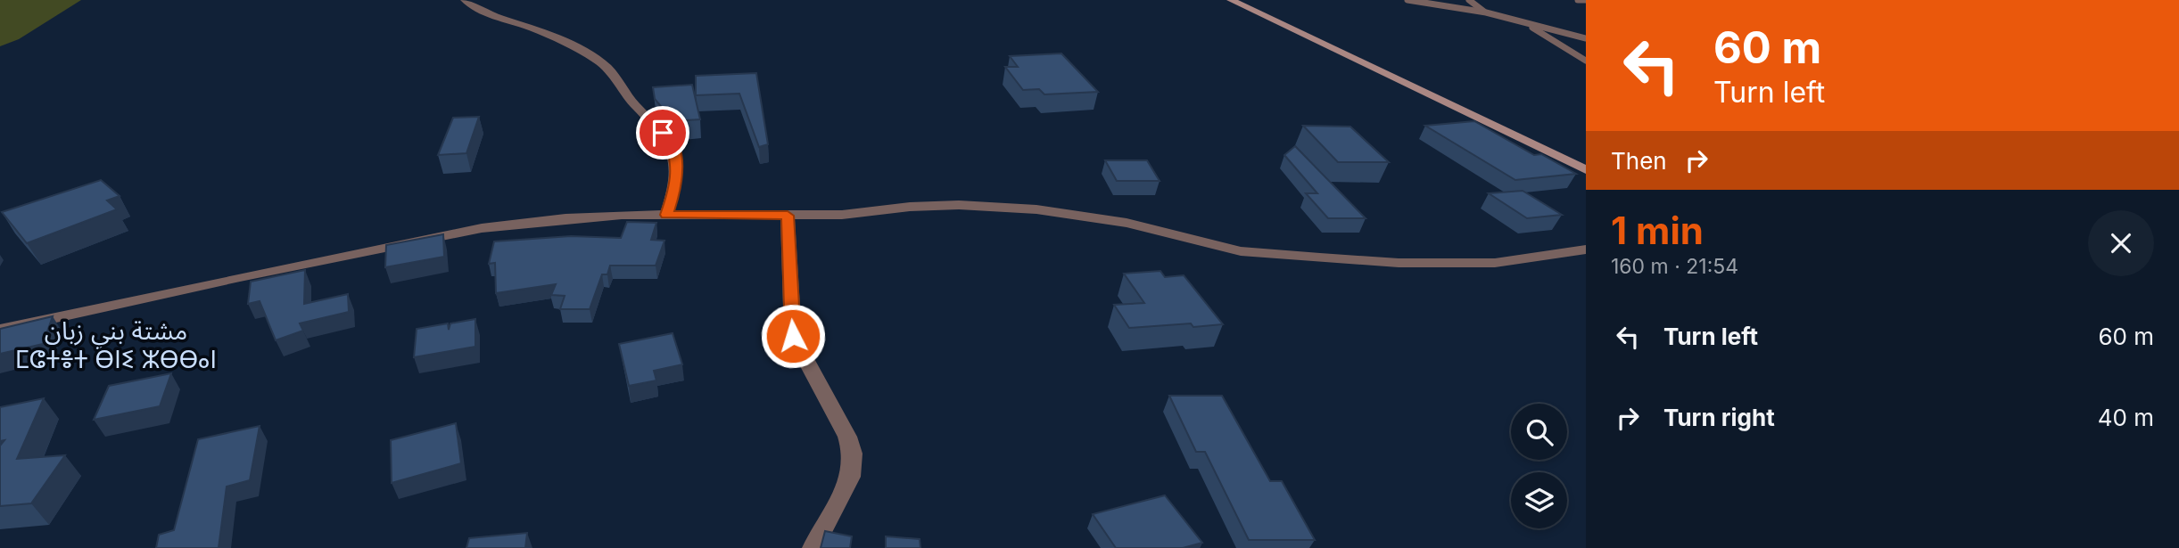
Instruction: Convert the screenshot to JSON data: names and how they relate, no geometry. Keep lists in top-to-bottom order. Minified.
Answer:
{"districts":["مشتة بني زبان ⵎⵛⵜⴻⵜ ⴱⵏⵉ ⵣⴱⴱⴰⵏ"],"page":{"turn":["60 m","Turn left"],"then":"Then","heading":["1 min","160 m · 21:54"],"list":[{"name":"Turn left","value":"60 m"},{"name":"Turn right","value":"40 m"}]}}
